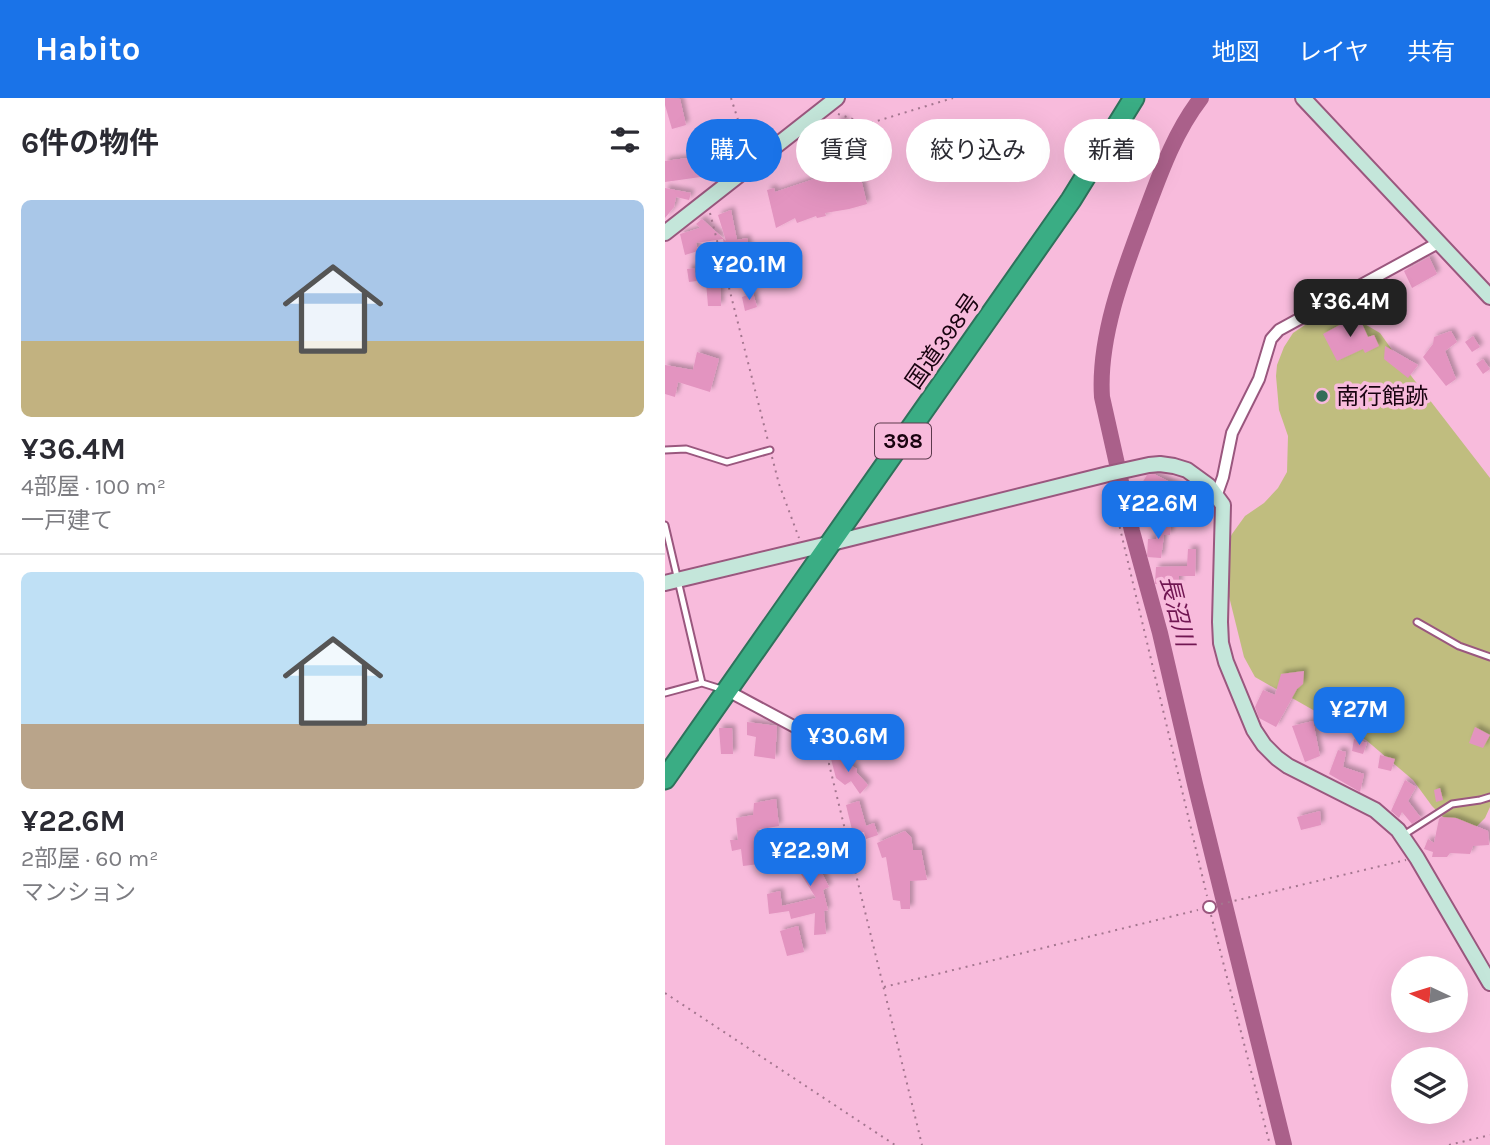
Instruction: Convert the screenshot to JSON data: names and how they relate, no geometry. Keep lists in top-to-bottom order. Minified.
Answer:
{"streets":{"highway":["国道398号","398"]},"water":["長沼川"],"places":["南行館跡"],"north":"left","page":{"header":"Habito","nav":["地図","レイヤ","共有"],"heading":"6件の物件","chip":["購入","賃貸","絞り込み","新着"],"list":[{"name":"¥36.4M","note":"4部屋 · 100 m² · 一戸建て"},{"name":"¥22.6M","note":"2部屋 · 60 m² · マンション"}],"price":["¥20.1M","¥36.4M","¥22.6M","¥27M","¥30.6M","¥22.9M"]}}
